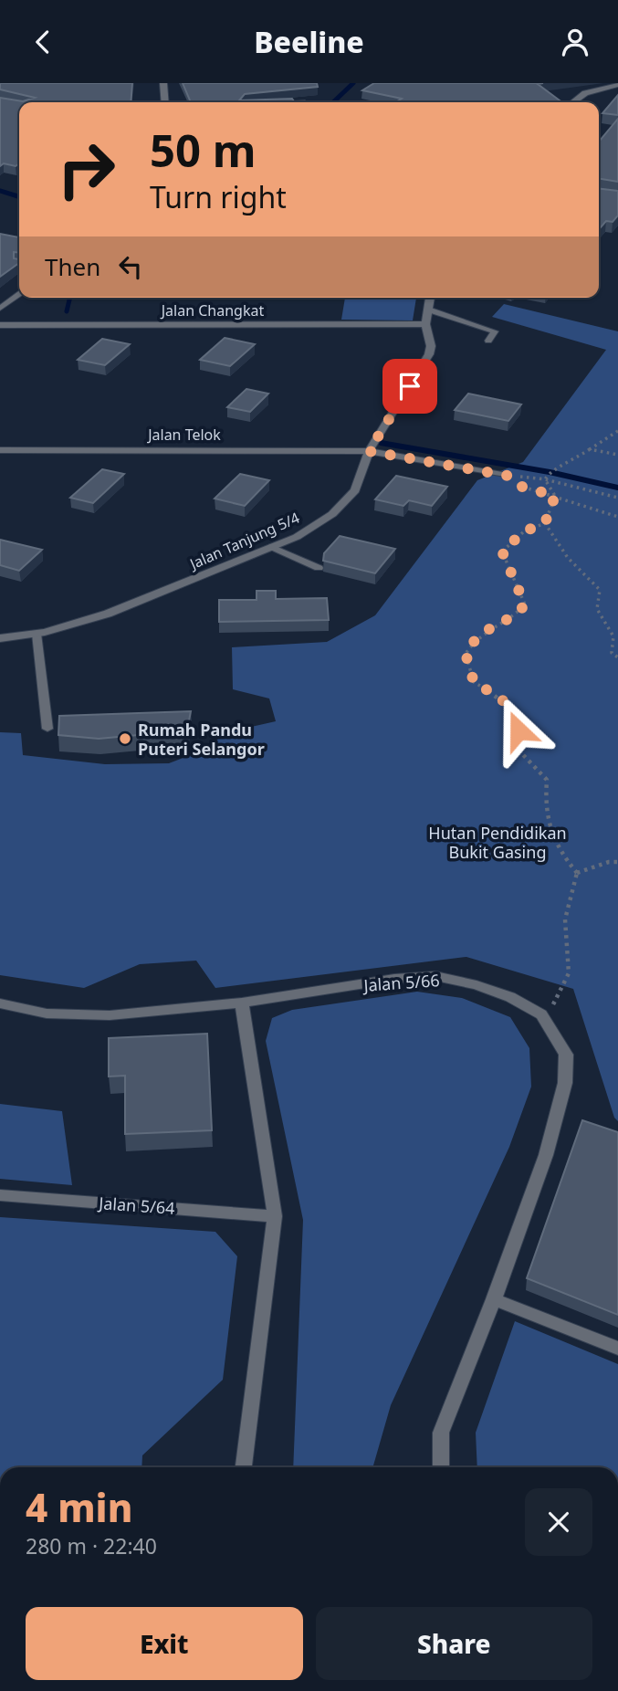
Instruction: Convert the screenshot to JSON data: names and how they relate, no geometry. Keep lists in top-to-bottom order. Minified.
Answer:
{"streets":{"street":["Jalan Changkat","Jalan Telok","Jalan Tanjung 5/4","Jalan 5/66","Jalan 5/64"]},"crossings":[["Jalan Changkat","Jalan Tanjung 5/4"],["Jalan Telok","Jalan Tanjung 5/4"]],"parks":["Hutan Pendidikan Bukit Gasing"],"places":["Rumah Pandu Puteri Selangor"],"page":{"header":"Beeline","turn":["50 m","Turn right"],"then":"Then","heading":["4 min","280 m · 22:40"],"buttons":["Exit","Share"]}}
